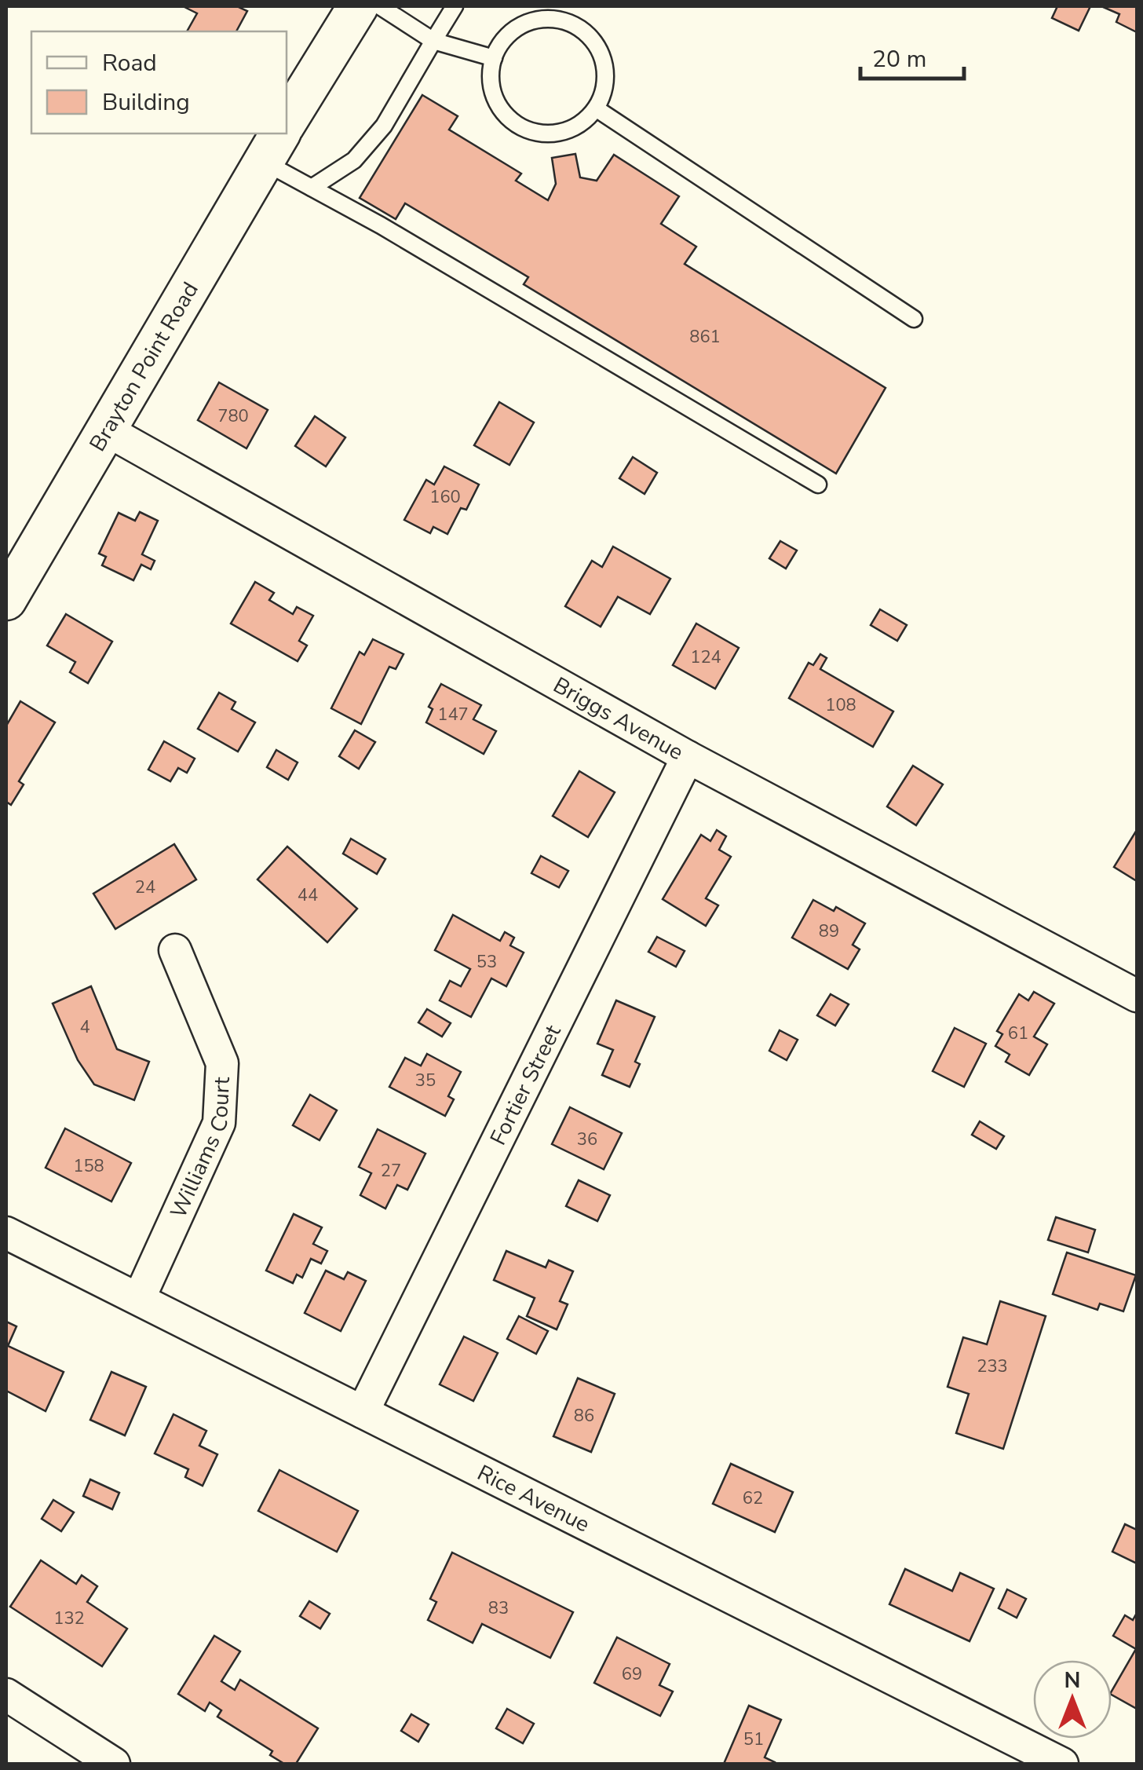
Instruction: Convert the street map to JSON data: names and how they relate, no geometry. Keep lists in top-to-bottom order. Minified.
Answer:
{"streets":{"street":["Brayton Point Road","Briggs Avenue","Fortier Street","Williams Court","Rice Avenue"]},"crossings":[["Brayton Point Road","Briggs Avenue"],["Briggs Avenue","Fortier Street"],["Fortier Street","Rice Avenue"],["Williams Court","Rice Avenue"]],"house_numbers":["861","780","160","124","108","147","24","44","89","53","4","61","35","36","158","27","233","86","62","83","132","69","51"],"legend":["Road","Building"],"scale_bar":"20 m","north":"top"}
